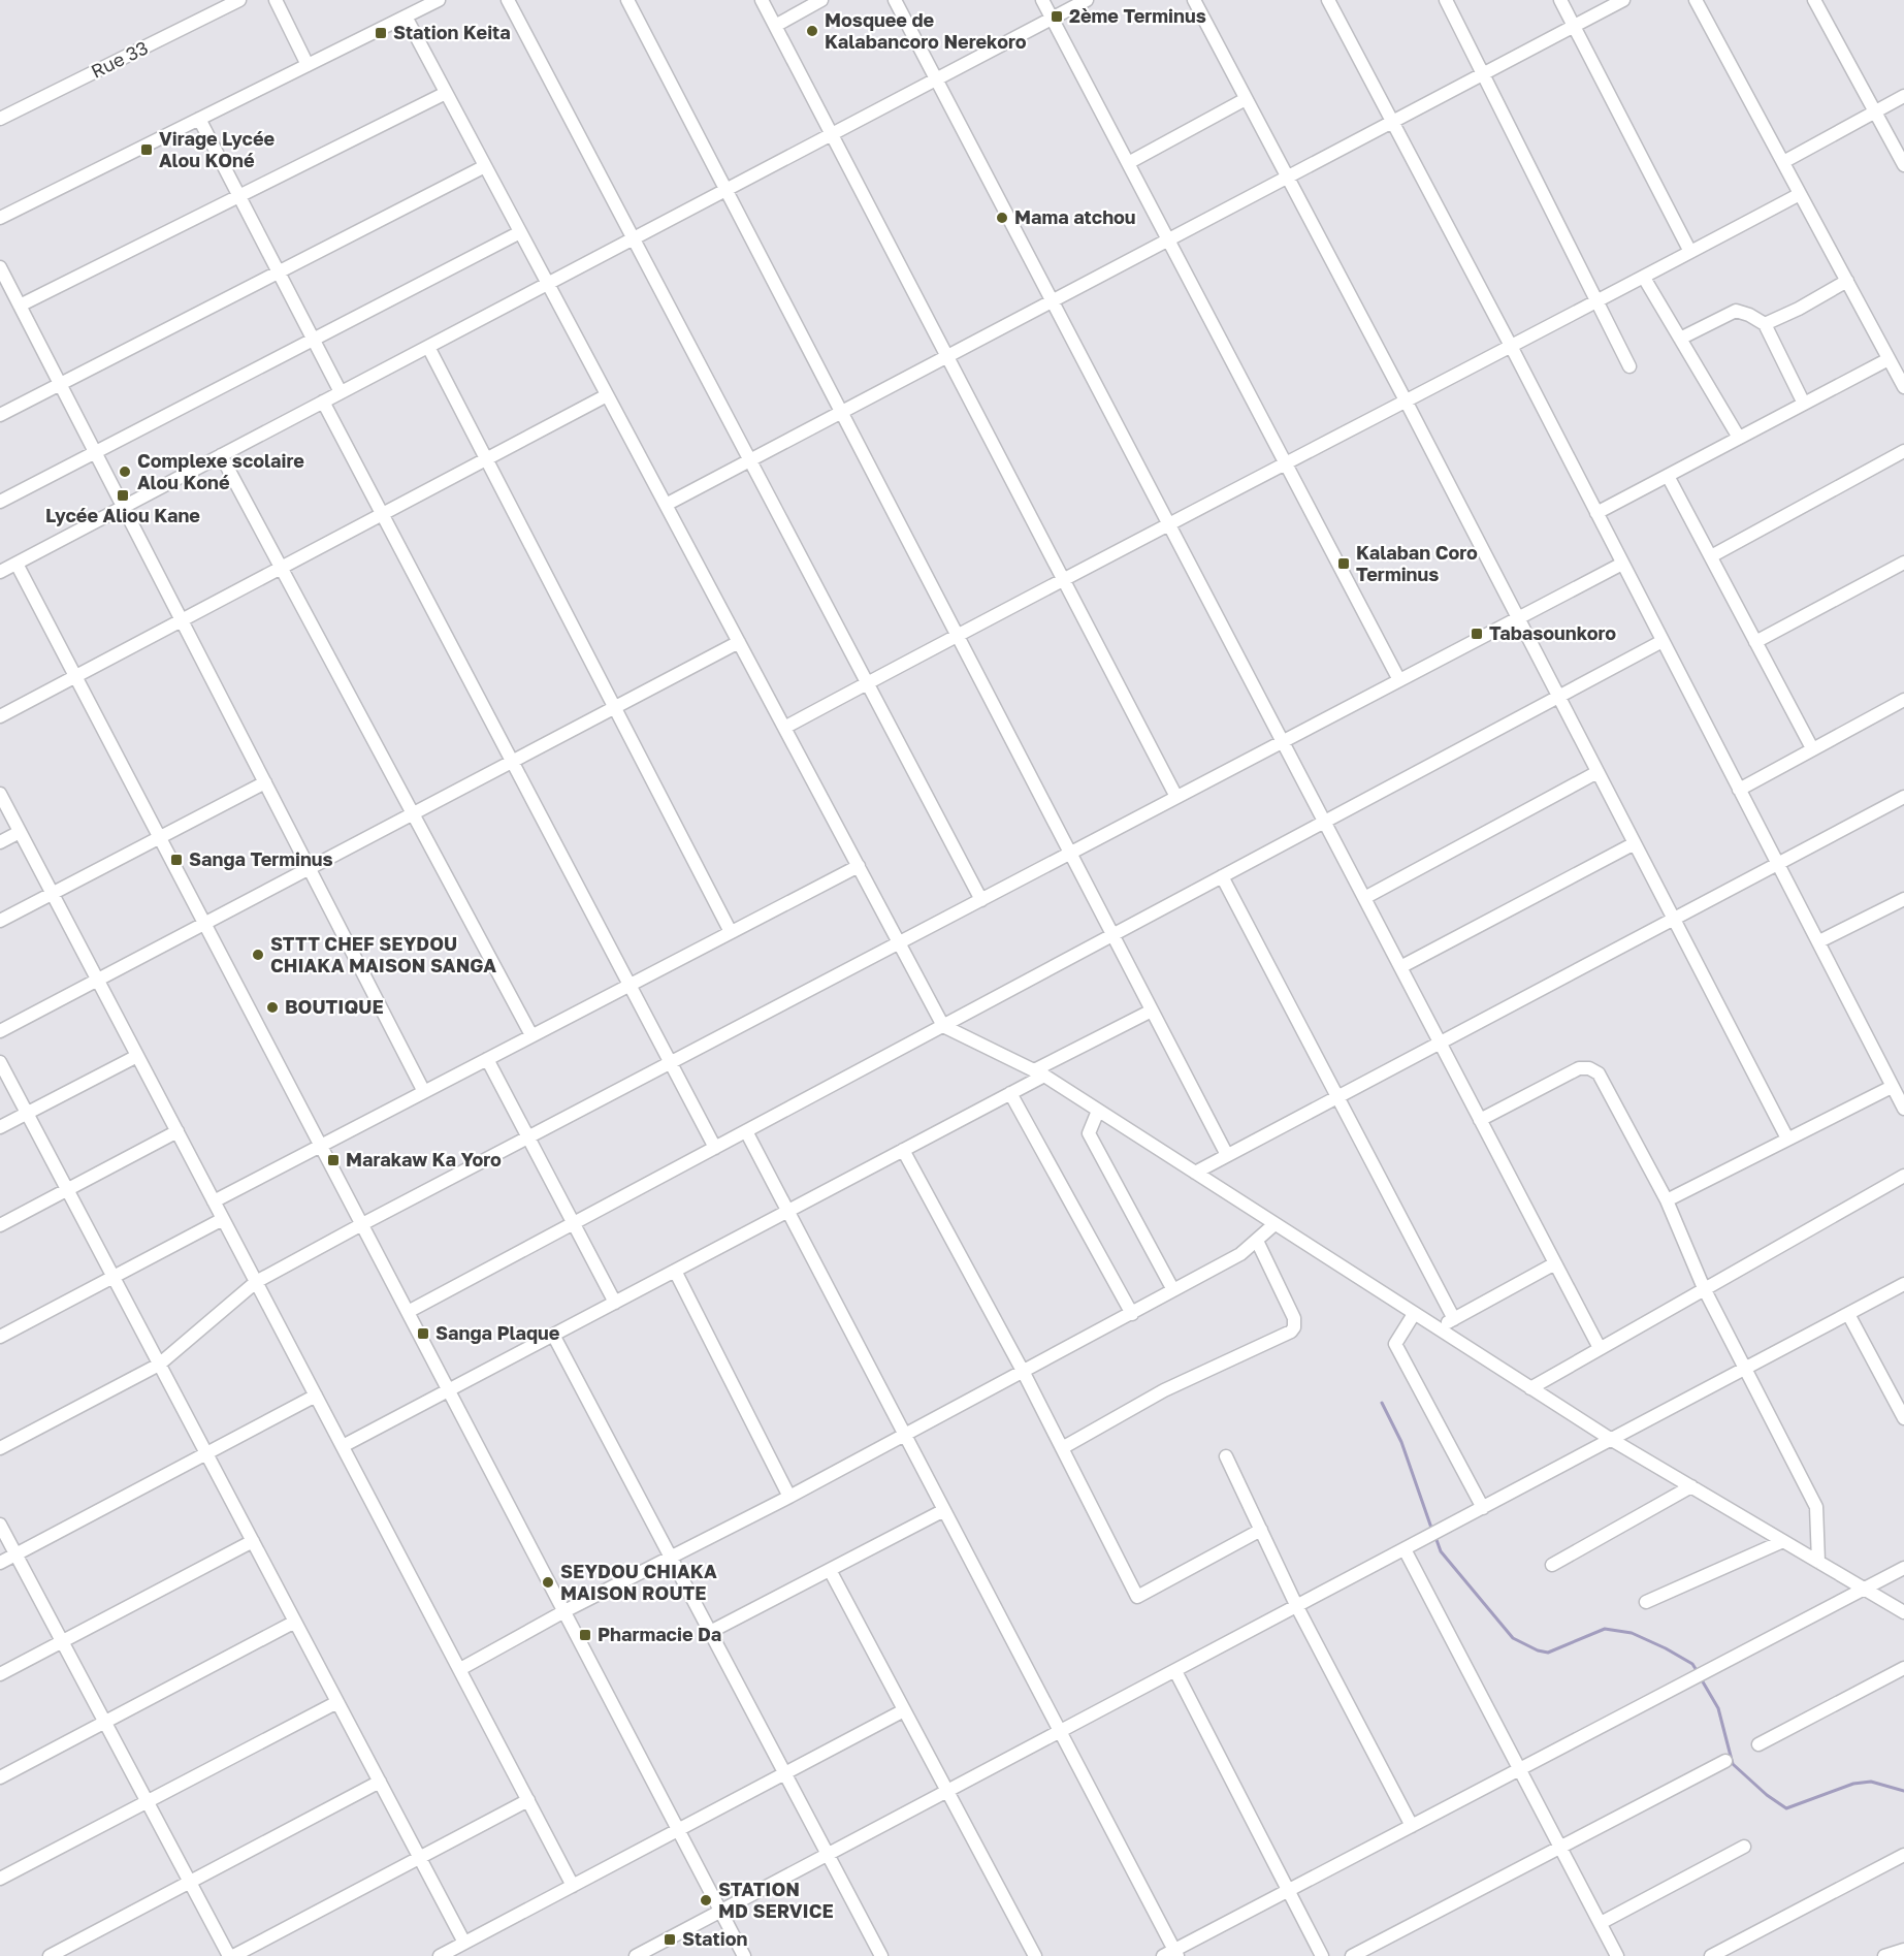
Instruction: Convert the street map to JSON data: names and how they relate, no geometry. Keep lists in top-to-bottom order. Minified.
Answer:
{"streets":{"street":["Rue 33"]},"places":{"transit":["2ème Terminus","Station Keita","Virage Lycée Alou KOné","Lycée Aliou Kane","Kalaban Coro Terminus","Tabasounkoro","Sanga Terminus","Marakaw Ka Yoro","Sanga Plaque","Pharmacie Da","Station"],"other":["Mosquee de Kalabancoro Nerekoro","Mama atchou","Complexe scolaire Alou Koné","STTT CHEF SEYDOU CHIAKA MAISON SANGA","BOUTIQUE","SEYDOU CHIAKA MAISON ROUTE","STATION MD SERVICE"]}}
